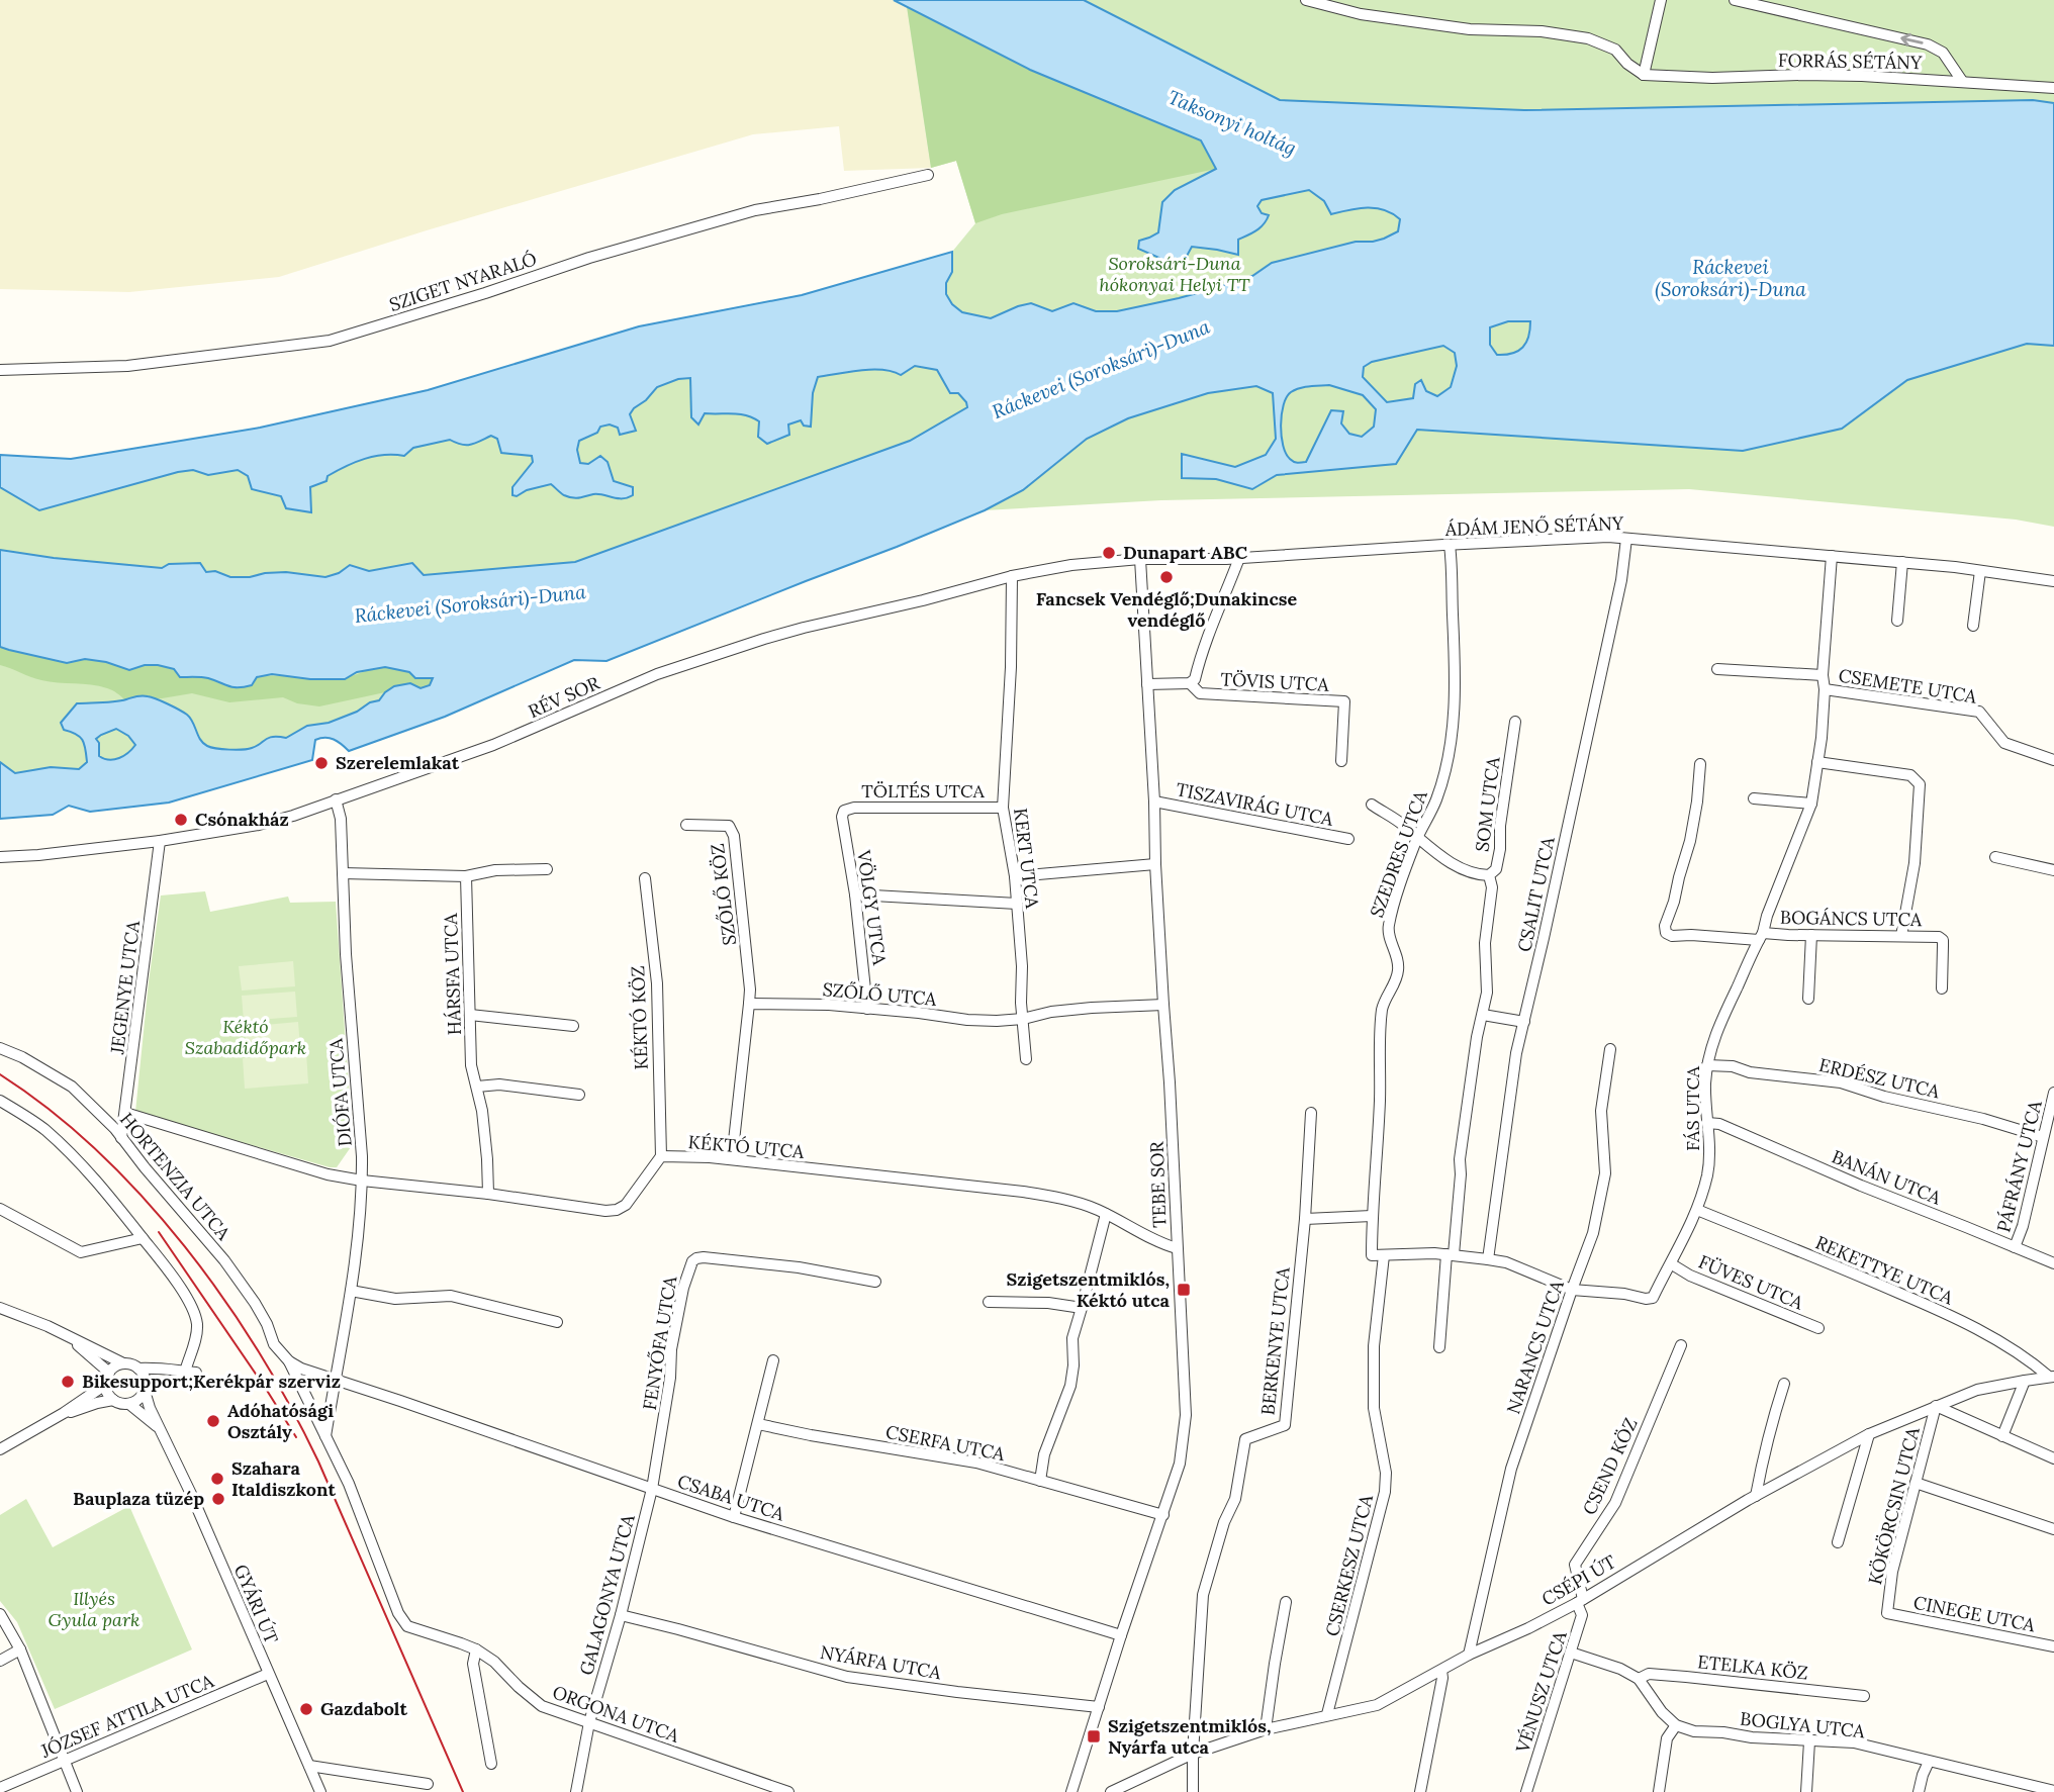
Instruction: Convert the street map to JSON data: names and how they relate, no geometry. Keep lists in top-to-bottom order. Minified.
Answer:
{"streets":{"street":["FORRÁS SÉTÁNY","SZIGET NYARALÓ","ÁDÁM JENŐ SÉTÁNY","TÖVIS UTCA","CSEMETE UTCA","RÉV SOR","TÖLTÉS UTCA","TISZAVIRÁG UTCA","SOM UTCA","SZEDRES UTCA","KERT UTCA","SZŐLŐ KÖZ","CSALIT UTCA","VÖLGY UTCA","BOGÁNCS UTCA","HÁRSFA UTCA","JEGENYE UTCA","SZŐLŐ UTCA","KÉKTÓ KÖZ","ERDÉSZ UTCA","DIÓFA UTCA","FÁS UTCA","KÉKTÓ UTCA","PÁFRÁNY UTCA","HORTENZIA UTCA","BANÁN UTCA","TEBE SOR","REKETTYE UTCA","FÜVES UTCA","BERKENYE UTCA","FENYŐFA UTCA","NARANCS UTCA","CSERFA UTCA","CSEND KÖZ","CSABA UTCA","KÖKÖRCSIN UTCA","CSERKESZ UTCA","CSÉPI ÚT","GALAGONYA UTCA","GYÁRI ÚT","CINEGE UTCA","NYÁRFA UTCA","ETELKA KÖZ","VÉNUSZ UTCA","ORGONA UTCA","JÓZSEF ATTILA UTCA","BOGLYA UTCA"]},"crossings":[["ÁDÁM JENŐ SÉTÁNY","TÖVIS UTCA"],["ÁDÁM JENŐ SÉTÁNY","RÉV SOR"],["ÁDÁM JENŐ SÉTÁNY","SZEDRES UTCA"],["ÁDÁM JENŐ SÉTÁNY","CSALIT UTCA"],["ÁDÁM JENŐ SÉTÁNY","FÁS UTCA"],["ÁDÁM JENŐ SÉTÁNY","TEBE SOR"],["TÖVIS UTCA","TEBE SOR"],["CSEMETE UTCA","FÁS UTCA"],["RÉV SOR","KERT UTCA"],["RÉV SOR","JEGENYE UTCA"],["RÉV SOR","DIÓFA UTCA"],["RÉV SOR","TEBE SOR"],["TÖLTÉS UTCA","KERT UTCA"],["TÖLTÉS UTCA","VÖLGY UTCA"],["TISZAVIRÁG UTCA","TEBE SOR"],["SOM UTCA","FÁS UTCA"],["SZEDRES UTCA","FÁS UTCA"],["KERT UTCA","SZŐLŐ UTCA"],["SZŐLŐ KÖZ","SZŐLŐ UTCA"],["CSALIT UTCA","FÁS UTCA"],["VÖLGY UTCA","SZŐLŐ UTCA"],["BOGÁNCS UTCA","FÁS UTCA"],["JEGENYE UTCA","HORTENZIA UTCA"],["SZŐLŐ UTCA","TEBE SOR"],["KÉKTÓ KÖZ","KÉKTÓ UTCA"],["ERDÉSZ UTCA","FÁS UTCA"],["ERDÉSZ UTCA","PÁFRÁNY UTCA"],["DIÓFA UTCA","HORTENZIA UTCA"],["DIÓFA UTCA","CSABA UTCA"],["DIÓFA UTCA","ORGONA UTCA"],["FÁS UTCA","BANÁN UTCA"],["FÁS UTCA","REKETTYE UTCA"],["FÁS UTCA","FÜVES UTCA"],["FÁS UTCA","NARANCS UTCA"],["FÁS UTCA","CSERKESZ UTCA"],["KÉKTÓ UTCA","TEBE SOR"],["PÁFRÁNY UTCA","BANÁN UTCA"],["HORTENZIA UTCA","CSABA UTCA"],["HORTENZIA UTCA","ORGONA UTCA"],["TEBE SOR","CSERFA UTCA"],["TEBE SOR","CSABA UTCA"],["TEBE SOR","NYÁRFA UTCA"],["REKETTYE UTCA","CSÉPI ÚT"],["BERKENYE UTCA","CSÉPI ÚT"],["FENYŐFA UTCA","CSABA UTCA"],["FENYŐFA UTCA","GALAGONYA UTCA"],["NARANCS UTCA","CSÉPI ÚT"],["CSEND KÖZ","CSÉPI ÚT"],["CSEND KÖZ","VÉNUSZ UTCA"],["CSABA UTCA","GALAGONYA UTCA"],["KÖKÖRCSIN UTCA","CSÉPI ÚT"],["KÖKÖRCSIN UTCA","CINEGE UTCA"],["CSERKESZ UTCA","CSÉPI ÚT"],["CSÉPI ÚT","VÉNUSZ UTCA"],["GALAGONYA UTCA","NYÁRFA UTCA"],["GALAGONYA UTCA","ORGONA UTCA"],["GYÁRI ÚT","JÓZSEF ATTILA UTCA"]],"water":["Taksonyi holtág","Ráckevei (Soroksári)-Duna"],"parks":["Soroksári-Duna hókonyai Helyi TT","Kéktó Szabadidőpark","Illyés Gyula park"],"places":{"other":["Dunapart ABC","Fancsek Vendéglő;Dunakincse vendéglő","Szerelemlakat","Csónakház","Bikesupport;Kerékpár szerviz","Adóhatósági Osztály","Szahara Italdiszkont","Bauplaza tüzép","Gazdabolt"],"transit":["Szigetszentmiklós, Kéktó utca","Szigetszentmiklós, Nyárfa utca"]}}
